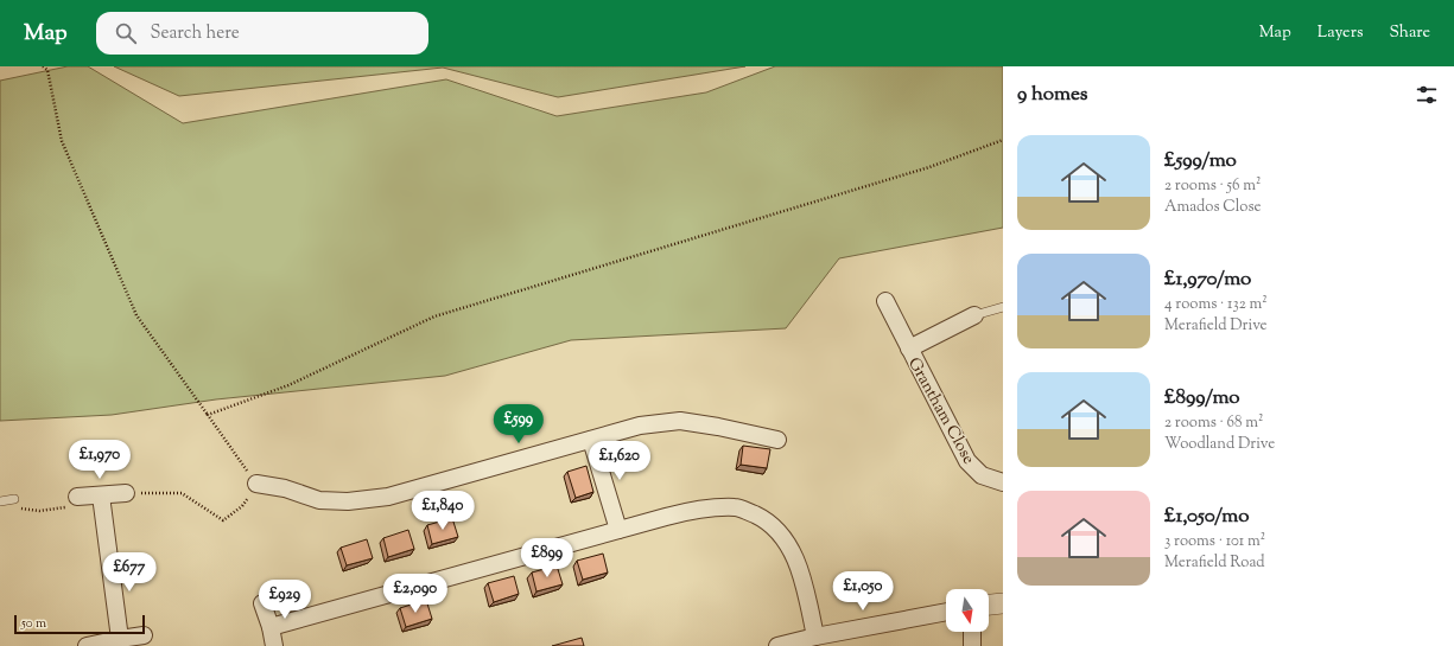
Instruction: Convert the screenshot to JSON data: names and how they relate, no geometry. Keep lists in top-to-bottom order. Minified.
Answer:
{"streets":{"street":["Grantham Close"]},"scale_bar":"50 m","north":"bottom","page":{"header":"Map","search":"Search here","nav":["Map","Layers","Share"],"heading":"9 homes","list":[{"name":"£599/mo","note":"2 rooms · 56 m² · Amados Close"},{"name":"£1,970/mo","note":"4 rooms · 132 m² · Merafield Drive"},{"name":"£899/mo","note":"2 rooms · 68 m² · Woodland Drive"},{"name":"£1,050/mo","note":"3 rooms · 101 m² · Merafield Road"}],"price":["£599","£1,970","£1,620","£1,840","£899","£677","£1,050","£2,090","£929"],"scale":"50 m"}}
